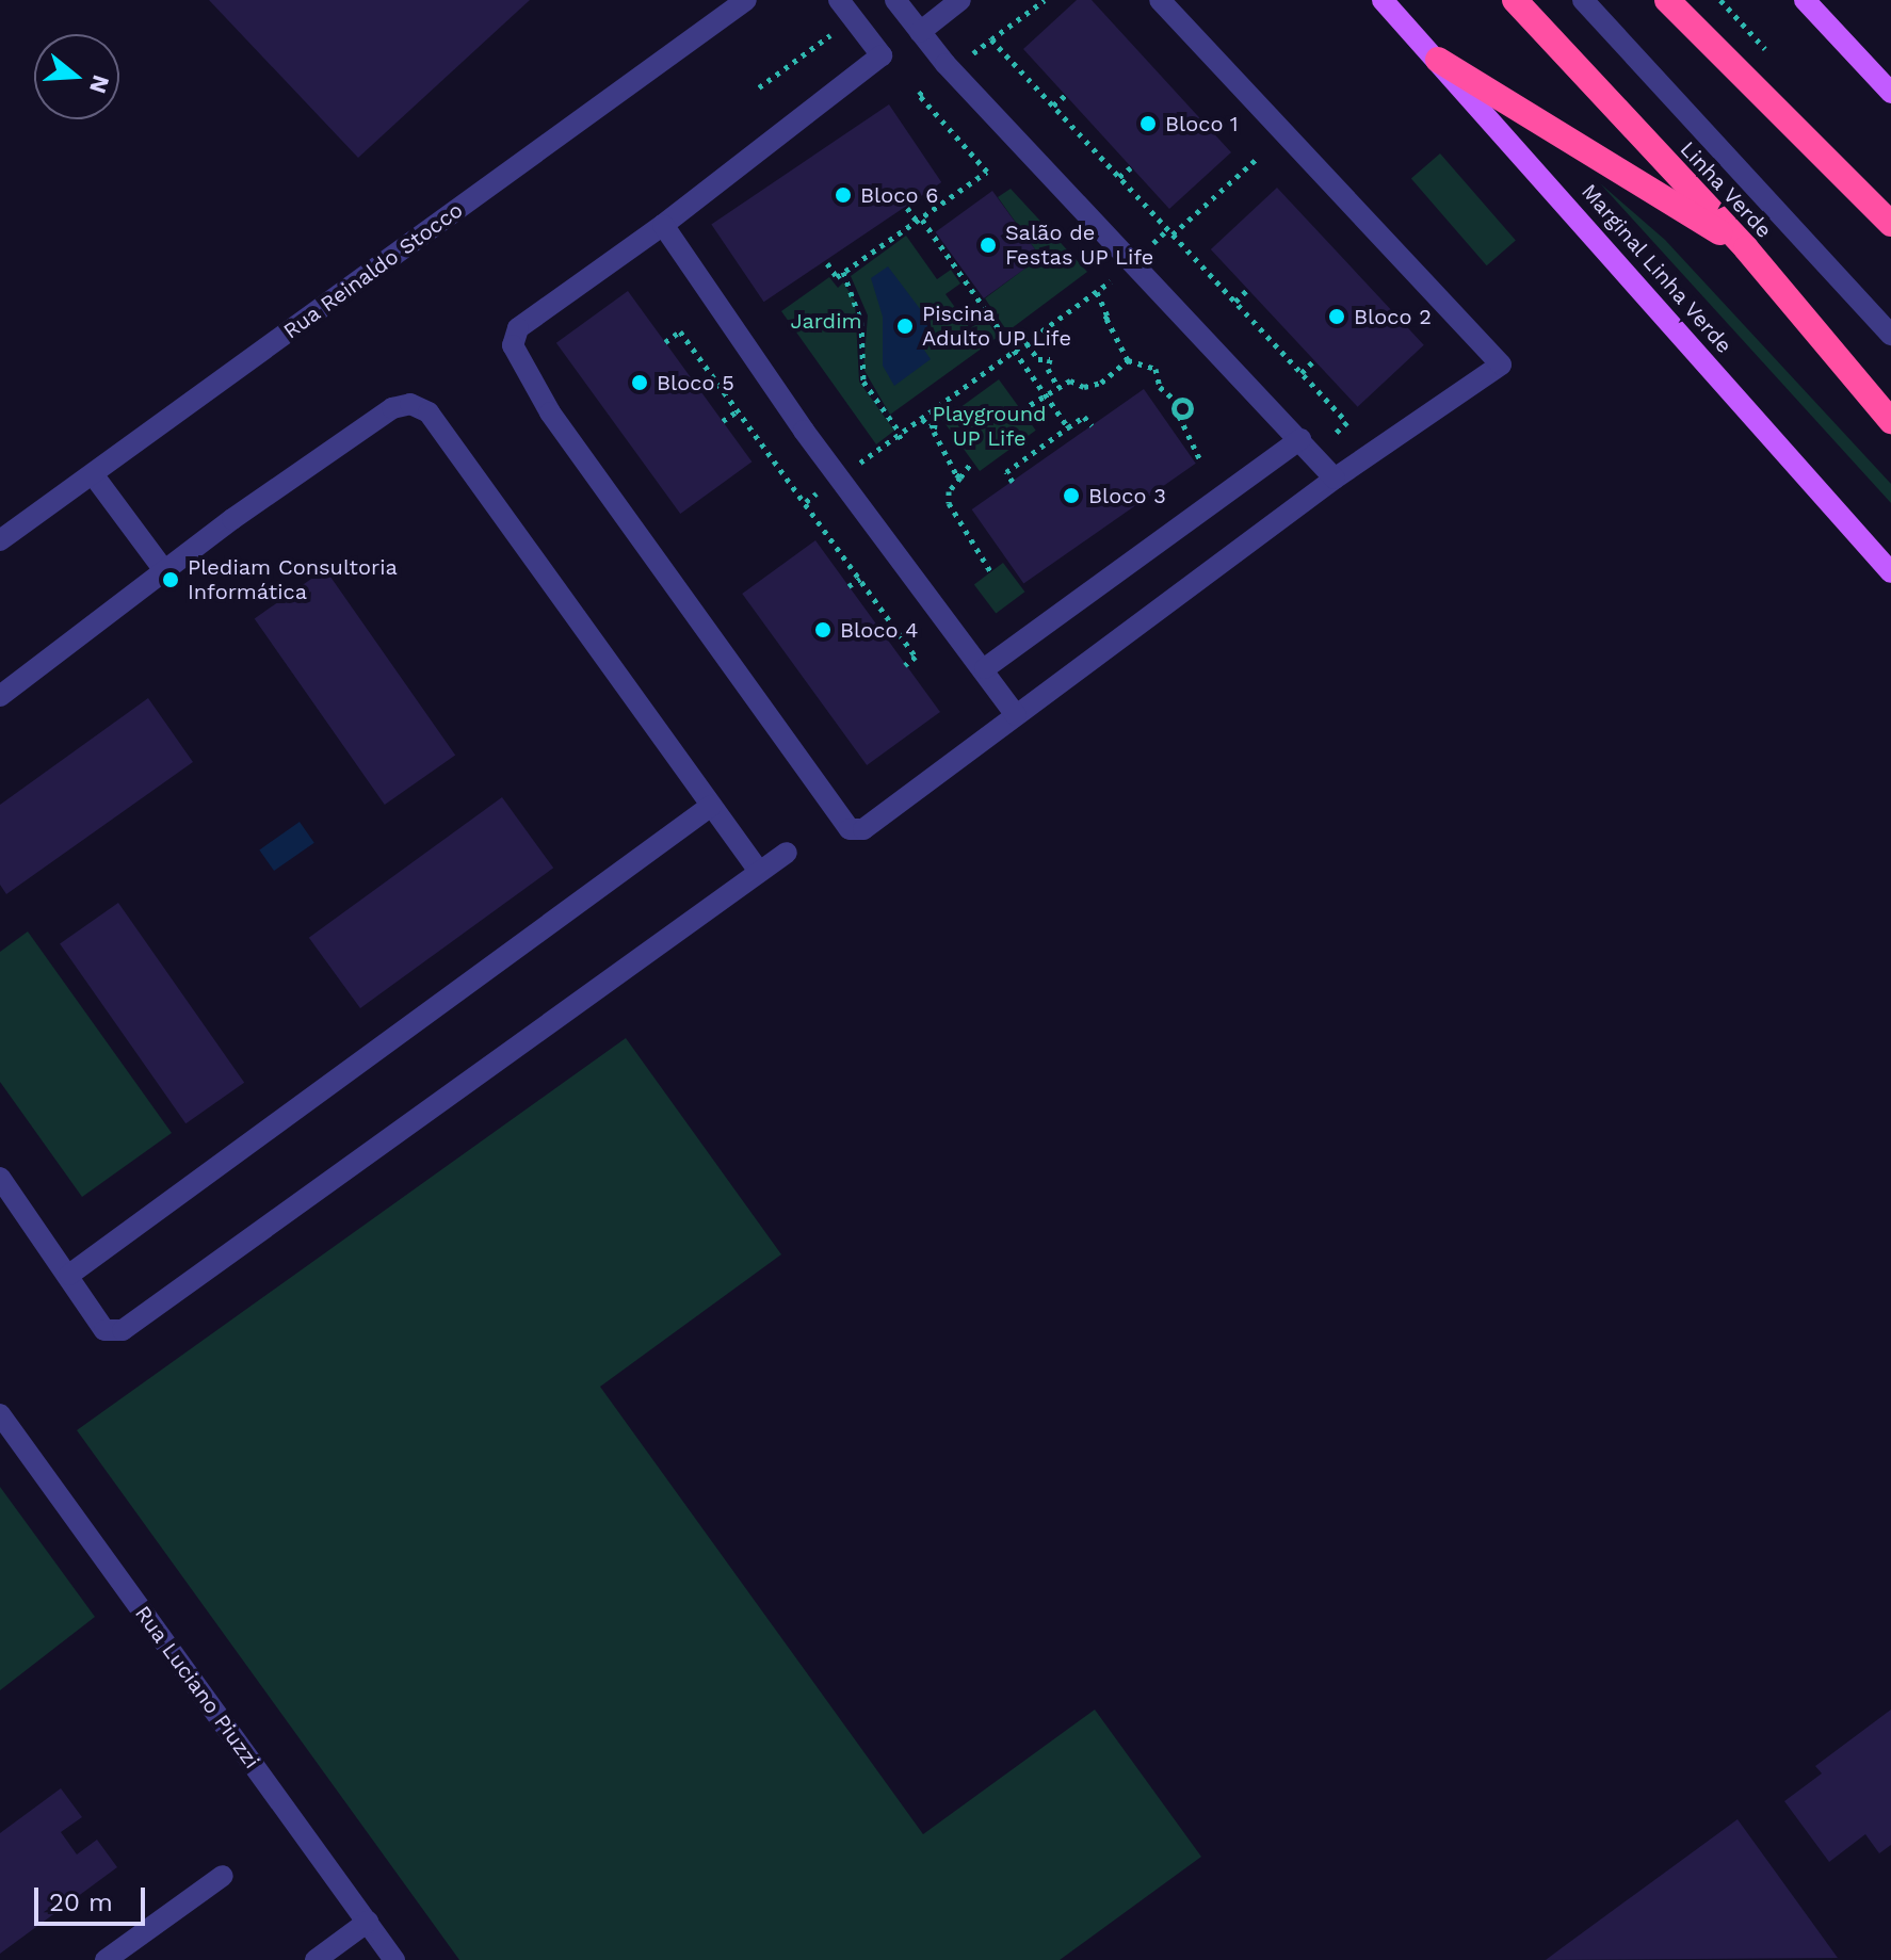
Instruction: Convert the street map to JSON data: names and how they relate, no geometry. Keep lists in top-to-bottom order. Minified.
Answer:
{"streets":{"highway":["Linha Verde"],"main road":["Marginal Linha Verde"],"street":["Rua Reinaldo Stocco","Rua Luciano Piuzzi"]},"parks":["Jardim","Playground UP Life"],"places":["Bloco 1","Bloco 6","Salão de Festas UP Life","Bloco 2","Piscina Adulto UP Life","Bloco 5","Bloco 3","Plediam Consultoria Informática","Bloco 4"],"scale_bar":"20 m","north":"right"}
